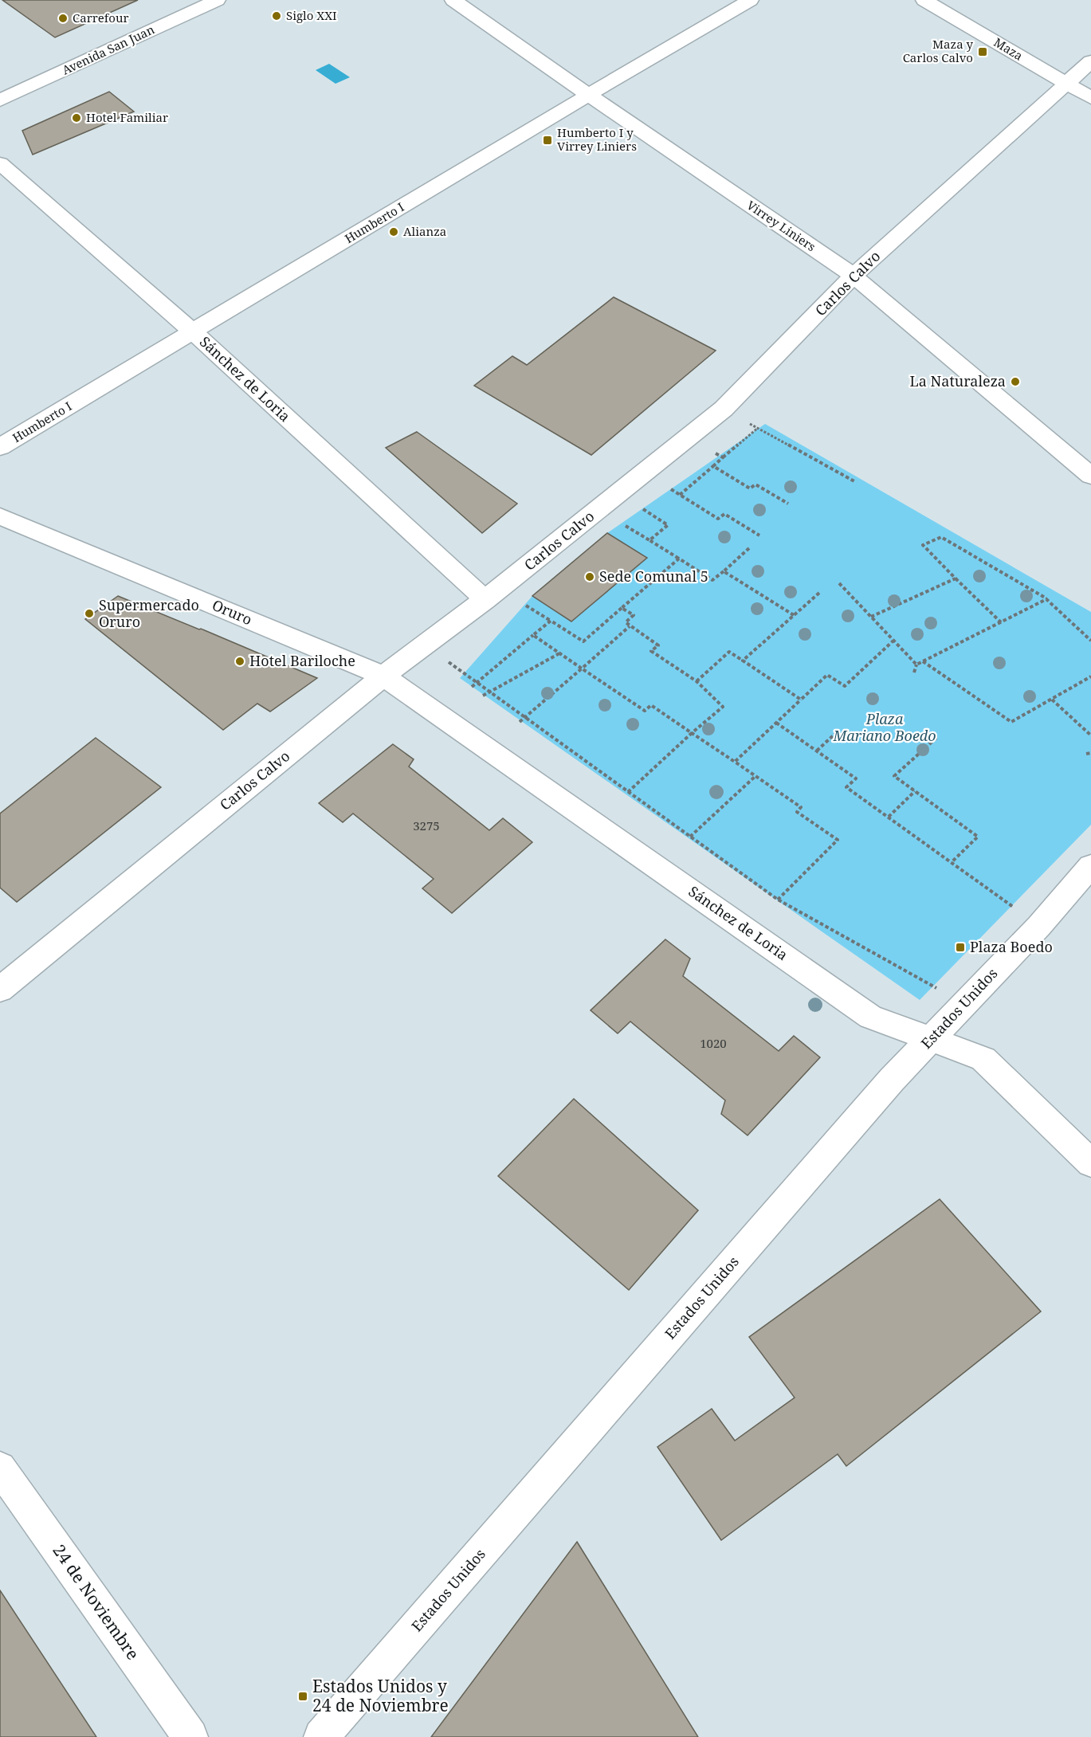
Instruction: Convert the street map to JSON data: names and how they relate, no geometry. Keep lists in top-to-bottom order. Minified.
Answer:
{"streets":{"street":["Maza","Avenida San Juan","Humberto I","Virrey Liniers","Carlos Calvo","Sánchez de Loria","Oruro","Estados Unidos","24 de Noviembre"]},"crossings":[["Maza","Carlos Calvo"],["Humberto I","Virrey Liniers"],["Humberto I","Sánchez de Loria"],["Virrey Liniers","Carlos Calvo"],["Carlos Calvo","Sánchez de Loria"],["Carlos Calvo","Oruro"],["Sánchez de Loria","Oruro"],["Sánchez de Loria","Estados Unidos"]],"parks":["Plaza Mariano Boedo"],"places":{"other":["Siglo XXI","Carrefour","Hotel Familiar","Alianza","La Naturaleza","Sede Comunal 5","Supermercado Oruro","Hotel Bariloche"],"transit":["Maza y Carlos Calvo","Humberto I y Virrey Liniers","Plaza Boedo","Estados Unidos y 24 de Noviembre"]},"house_numbers":["3275","1020"]}
